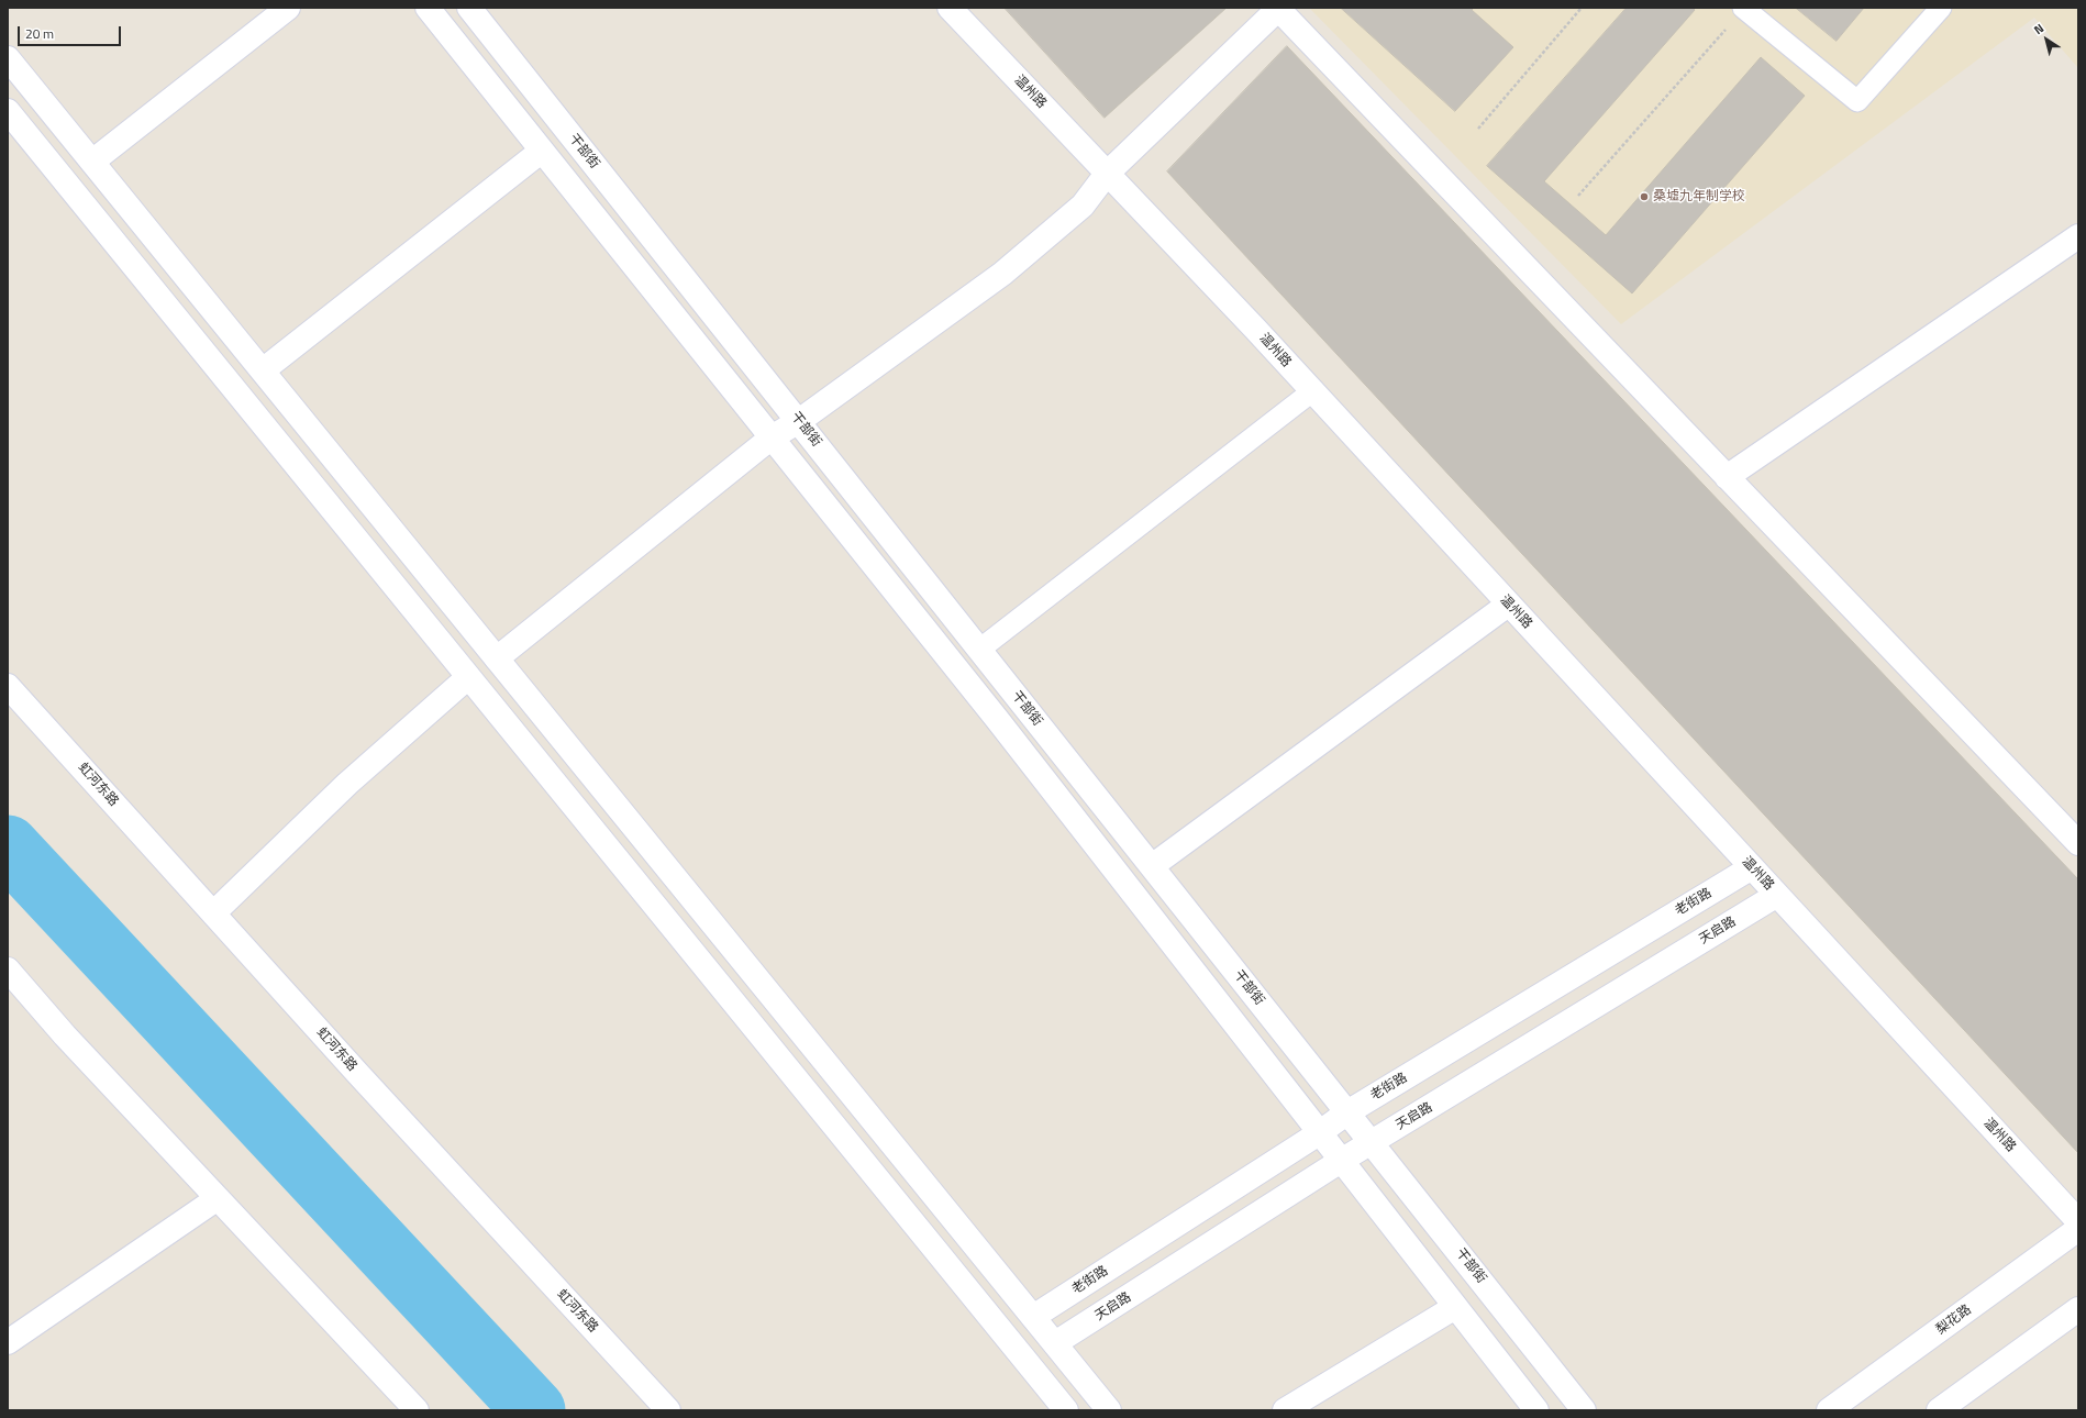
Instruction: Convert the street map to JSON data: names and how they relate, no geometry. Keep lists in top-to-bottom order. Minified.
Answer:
{"streets":{"street":["温州路","干部街","虹河东路","老街路","天启路","梨花路"]},"crossings":[["温州路","老街路"],["温州路","天启路"],["干部街","老街路"],["干部街","天启路"]],"places":["桑墟九年制学校"],"scale_bar":"20 m","north":"top left"}
